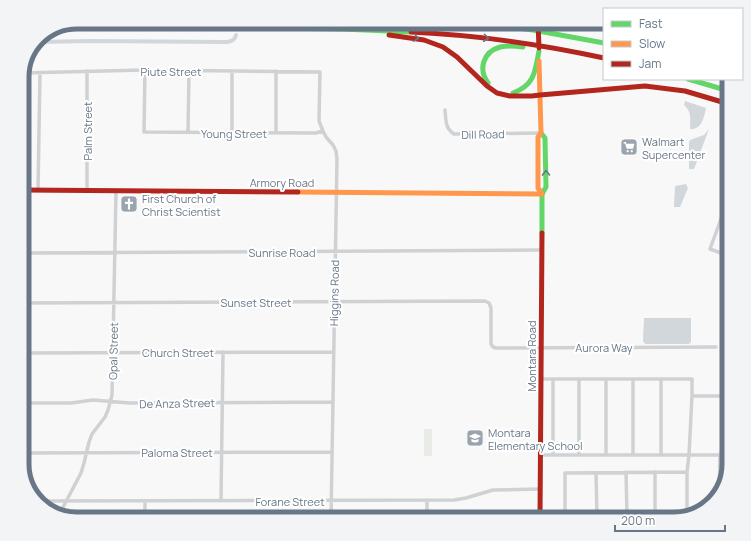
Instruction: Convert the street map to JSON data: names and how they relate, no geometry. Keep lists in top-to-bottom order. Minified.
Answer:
{"streets":{"main road":["Armory Road","Montara Road"],"street":["Piute Street","Palm Street","Young Street","Dill Road","Sunrise Road","Higgins Road","Sunset Street","Aurora Way","Opal Street","Church Street","De Anza Street","Paloma Street","Forane Street"]},"crossings":[["Piute Street","Palm Street"],["Piute Street","Young Street"],["Piute Street","Higgins Road"],["Palm Street","Armory Road"],["Young Street","Higgins Road"],["Dill Road","Montara Road"],["Armory Road","Higgins Road"],["Armory Road","Opal Street"],["Armory Road","Montara Road"],["Sunrise Road","Higgins Road"],["Sunrise Road","Opal Street"],["Sunrise Road","Montara Road"],["Higgins Road","Sunset Street"],["Higgins Road","Church Street"],["Higgins Road","De Anza Street"],["Higgins Road","Paloma Street"],["Higgins Road","Forane Street"],["Sunset Street","Aurora Way"],["Sunset Street","Opal Street"],["Aurora Way","Montara Road"],["Opal Street","Church Street"],["Opal Street","De Anza Street"],["Opal Street","Paloma Street"],["Opal Street","Forane Street"],["Montara Road","Forane Street"]],"places":{"supermarket":["Walmart Supercenter"],"church":["First Church of Christ Scientist"],"school or university":["Montara Elementary School"]},"legend":["Fast","Slow","Jam"],"scale_bar":"200 m"}
